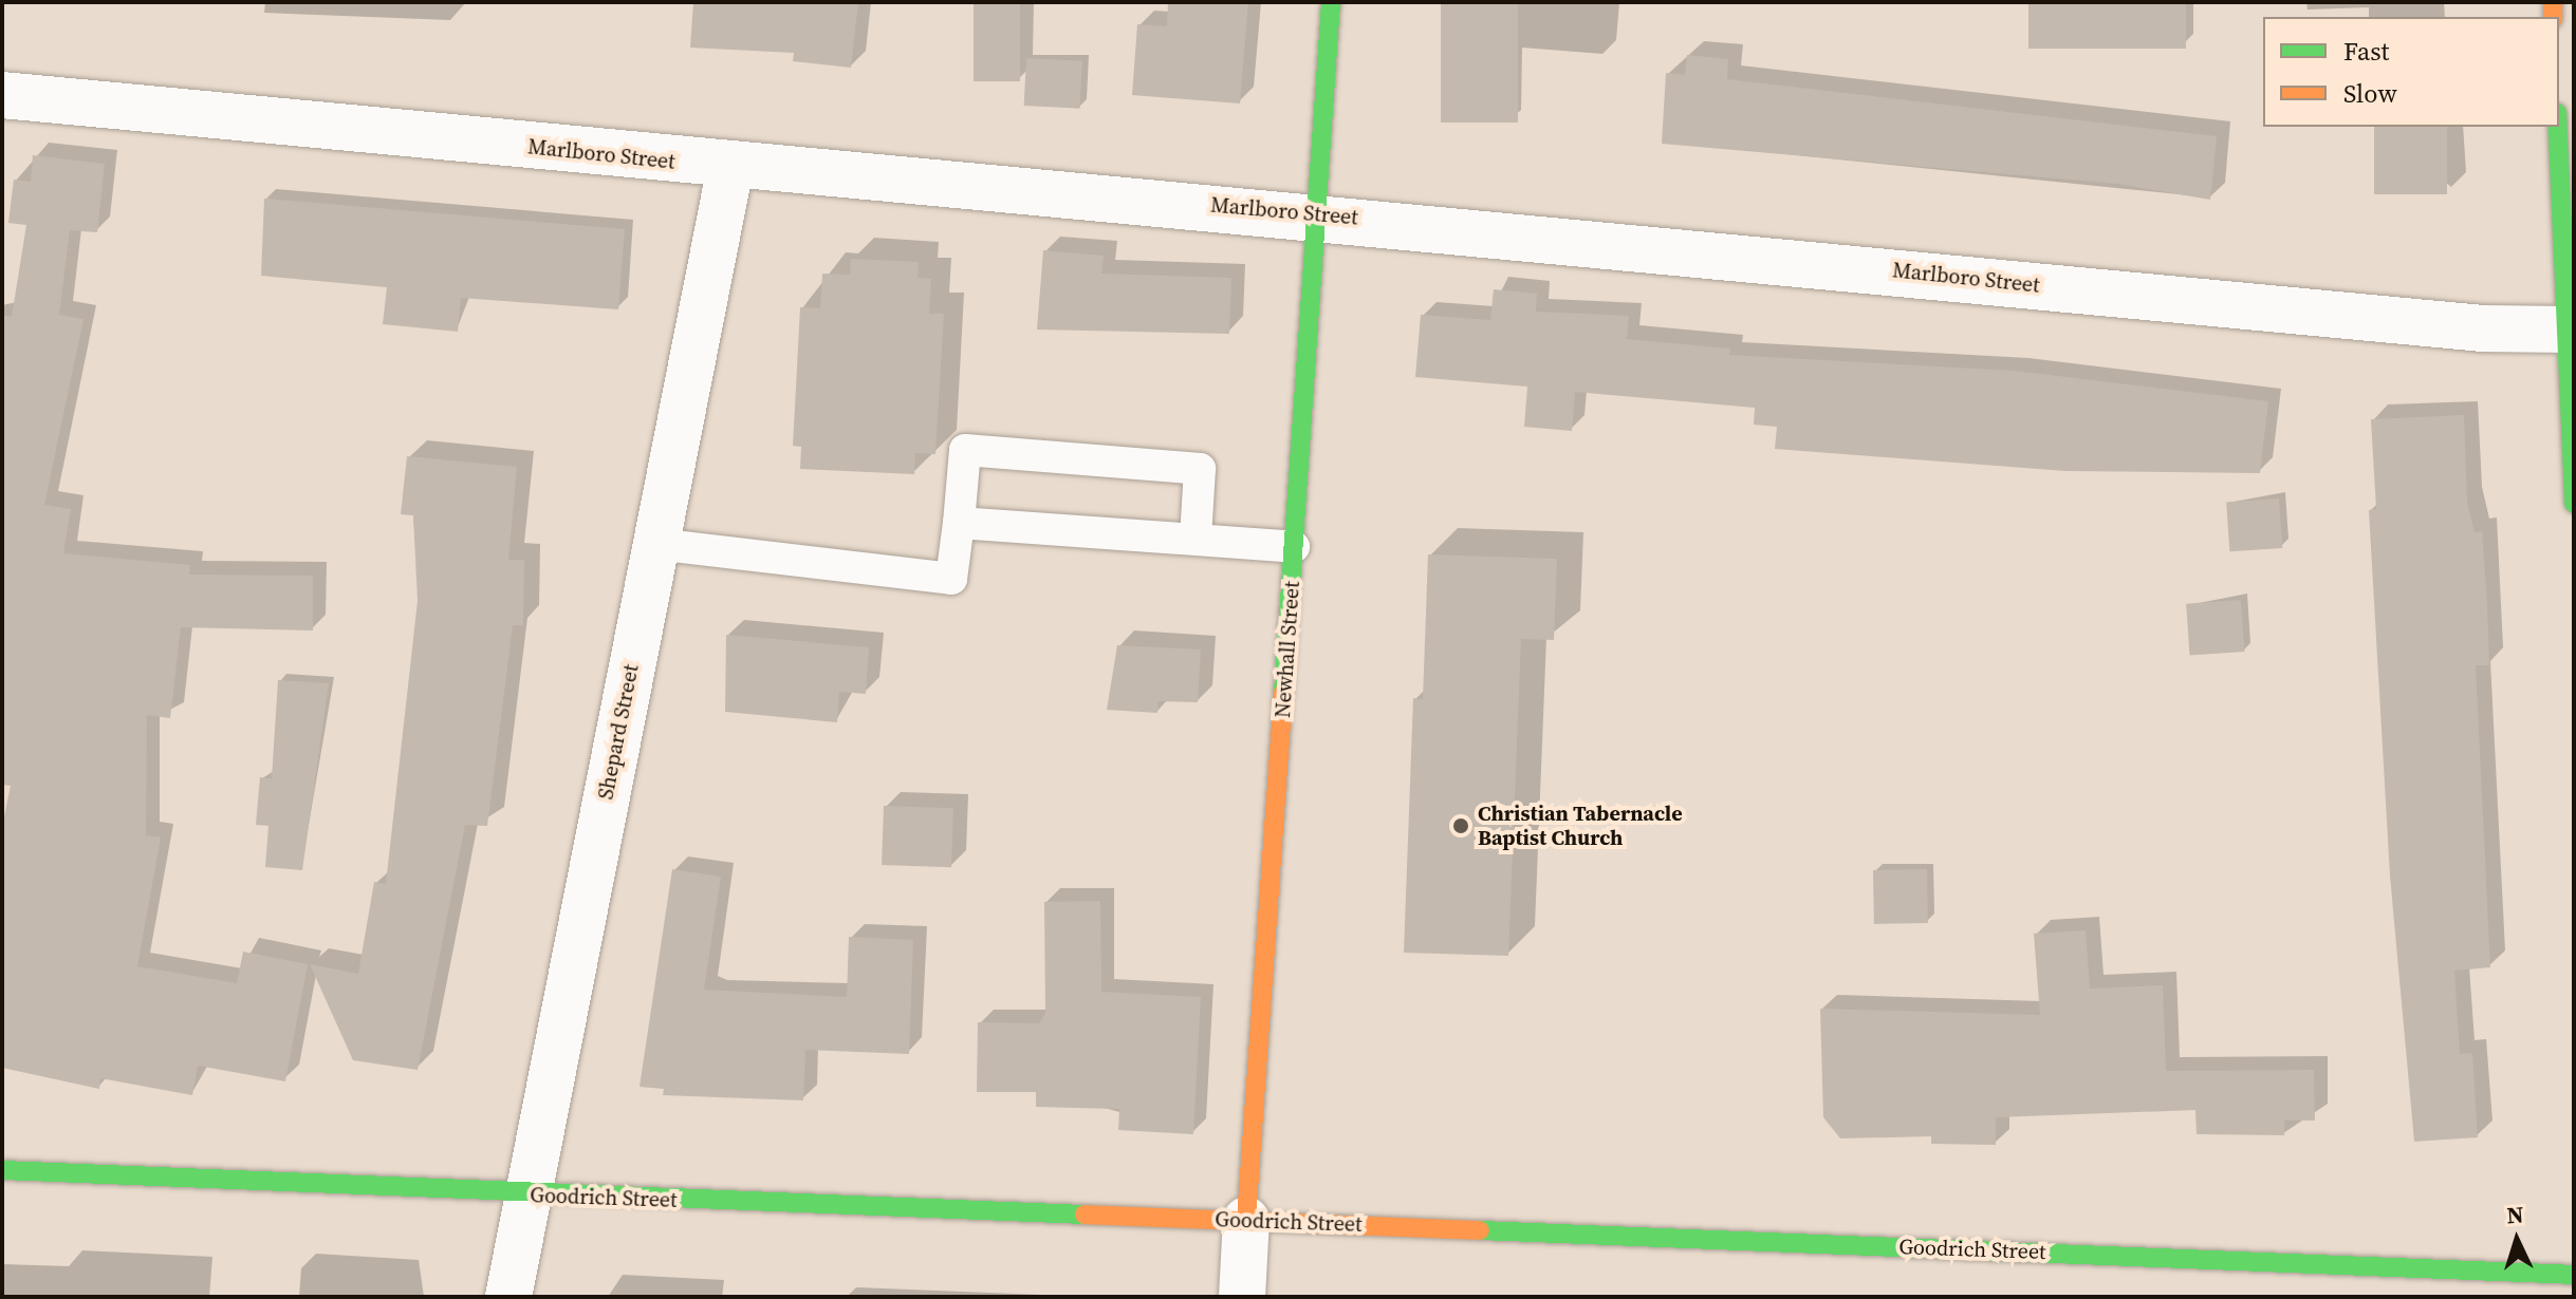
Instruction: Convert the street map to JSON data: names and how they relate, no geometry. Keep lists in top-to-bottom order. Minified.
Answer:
{"streets":{"main road":["Newhall Street","Goodrich Street"],"street":["Marlboro Street","Shepard Street"]},"crossings":[["Marlboro Street","Newhall Street"],["Marlboro Street","Shepard Street"],["Newhall Street","Goodrich Street"],["Shepard Street","Goodrich Street"]],"places":["Christian Tabernacle Baptist Church"],"legend":["Fast","Slow"],"north":"top"}
